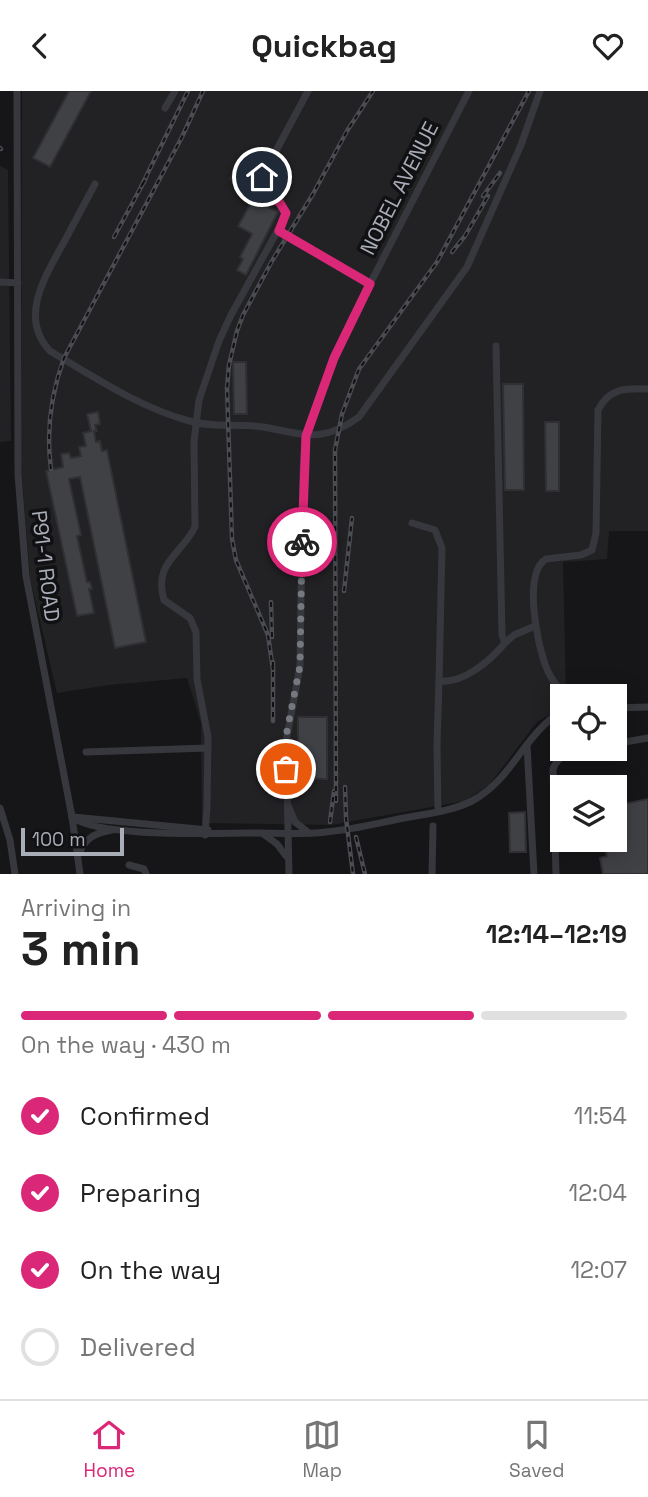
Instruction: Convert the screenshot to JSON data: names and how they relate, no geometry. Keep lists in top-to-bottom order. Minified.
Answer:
{"streets":{"street":["NOBEL AVENUE","P91-1 ROAD"]},"scale_bar":"100 m","page":{"header":"Quickbag","scale":"100 m","heading":["3 min","Arriving in","12:14–12:19"],"bar":"On the way · 430 m","list":[["Confirmed","11:54"],["Preparing","12:04"],["On the way","12:07"],"Delivered"],"tabs":["Home","Map","Saved"]}}
